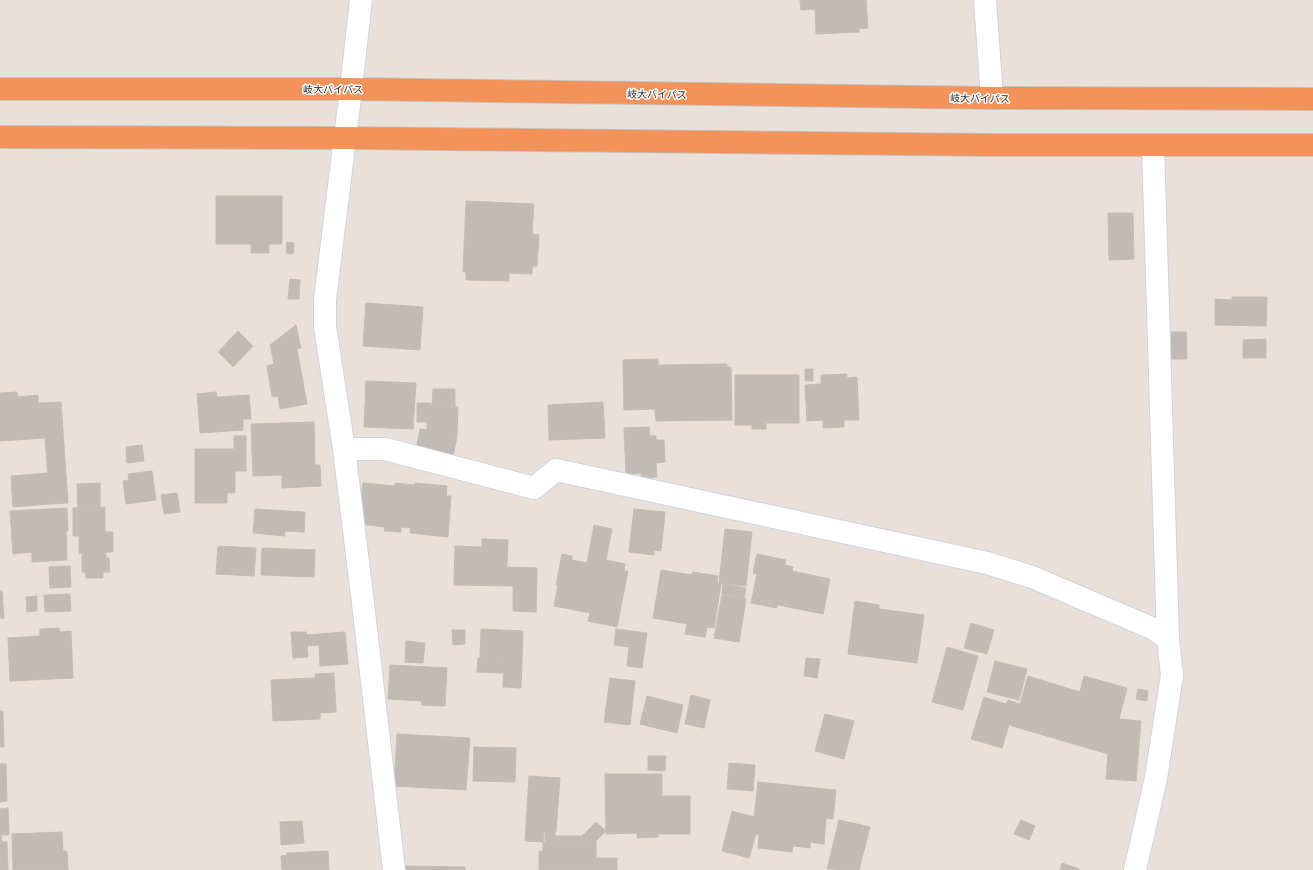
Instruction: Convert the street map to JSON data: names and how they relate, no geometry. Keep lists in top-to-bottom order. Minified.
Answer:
{"streets":{"highway":["岐大バイパス"]}}
